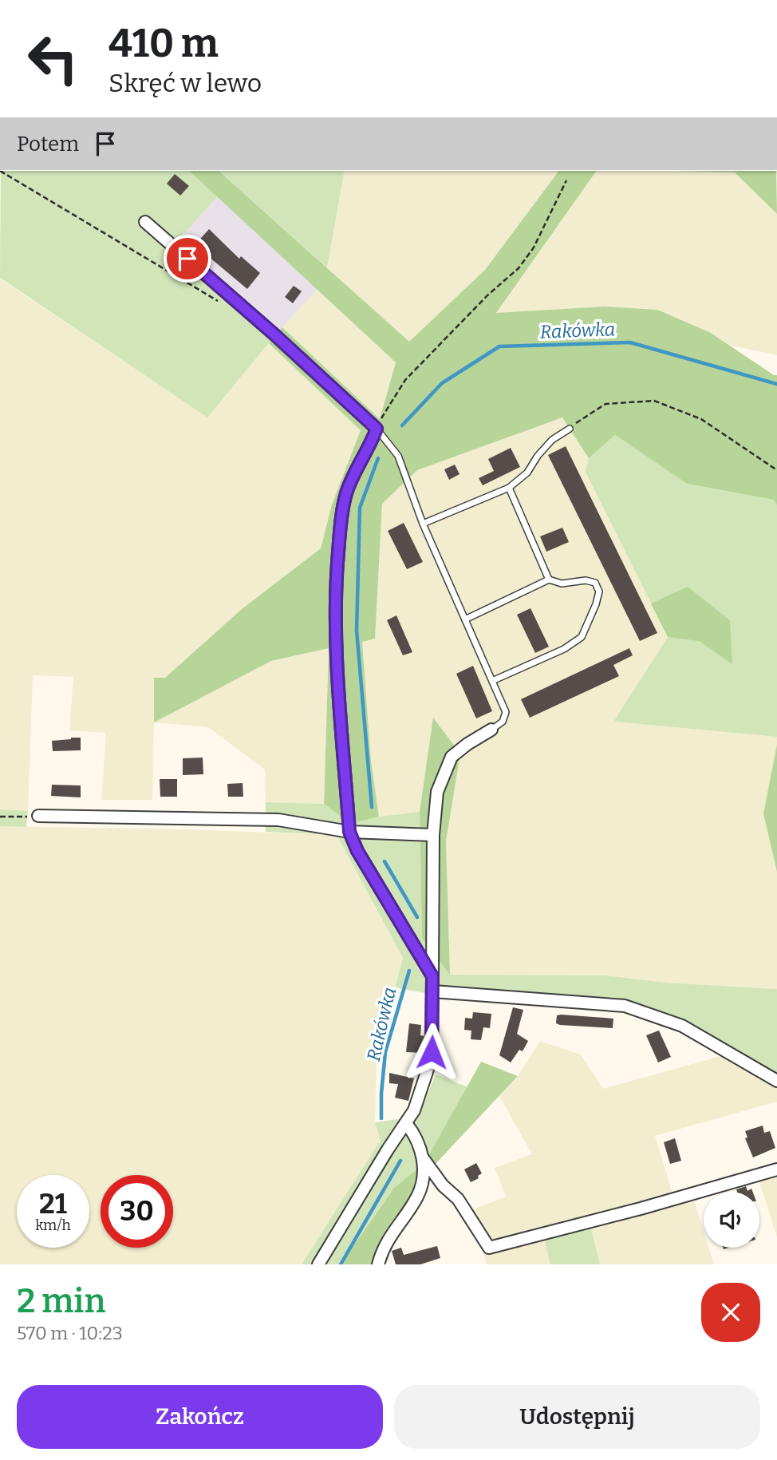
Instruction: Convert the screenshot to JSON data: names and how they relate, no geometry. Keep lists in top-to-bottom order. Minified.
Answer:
{"water":["Rakówka"],"page":{"turn":["410 m","Skręć w lewo"],"then":"Potem","speed":"21 km/h","limit":"30","heading":["2 min","570 m · 10:23"],"buttons":["Zakończ","Udostępnij"]}}
